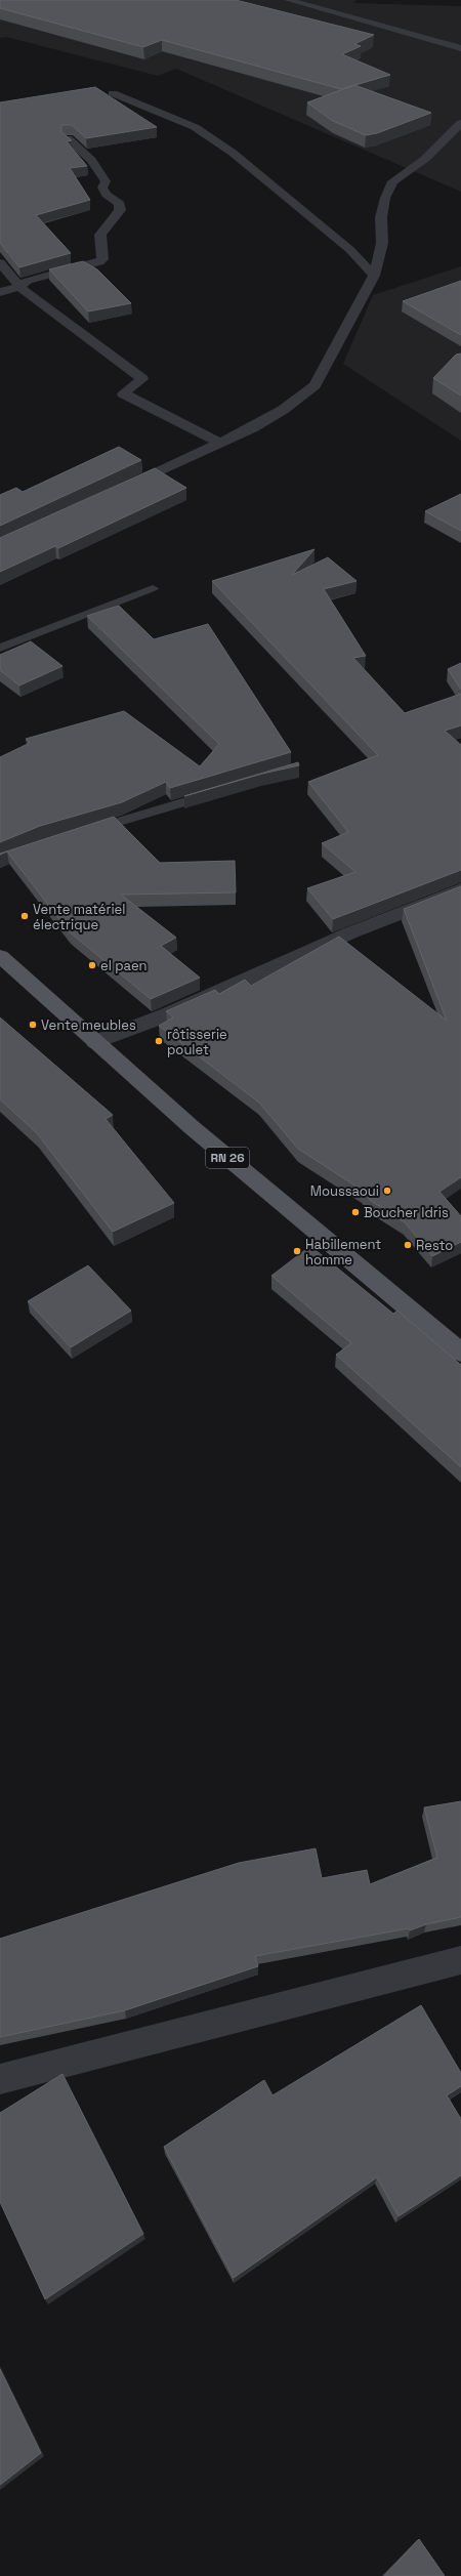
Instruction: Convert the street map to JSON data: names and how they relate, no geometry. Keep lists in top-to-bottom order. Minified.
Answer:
{"streets":{"main road":["RN 26"]},"places":["Vente matériel électrique","el paen","Vente meubles","rôtisserie poulet","Moussaoui","Boucher Idris","Resto","Habillement homme"]}
